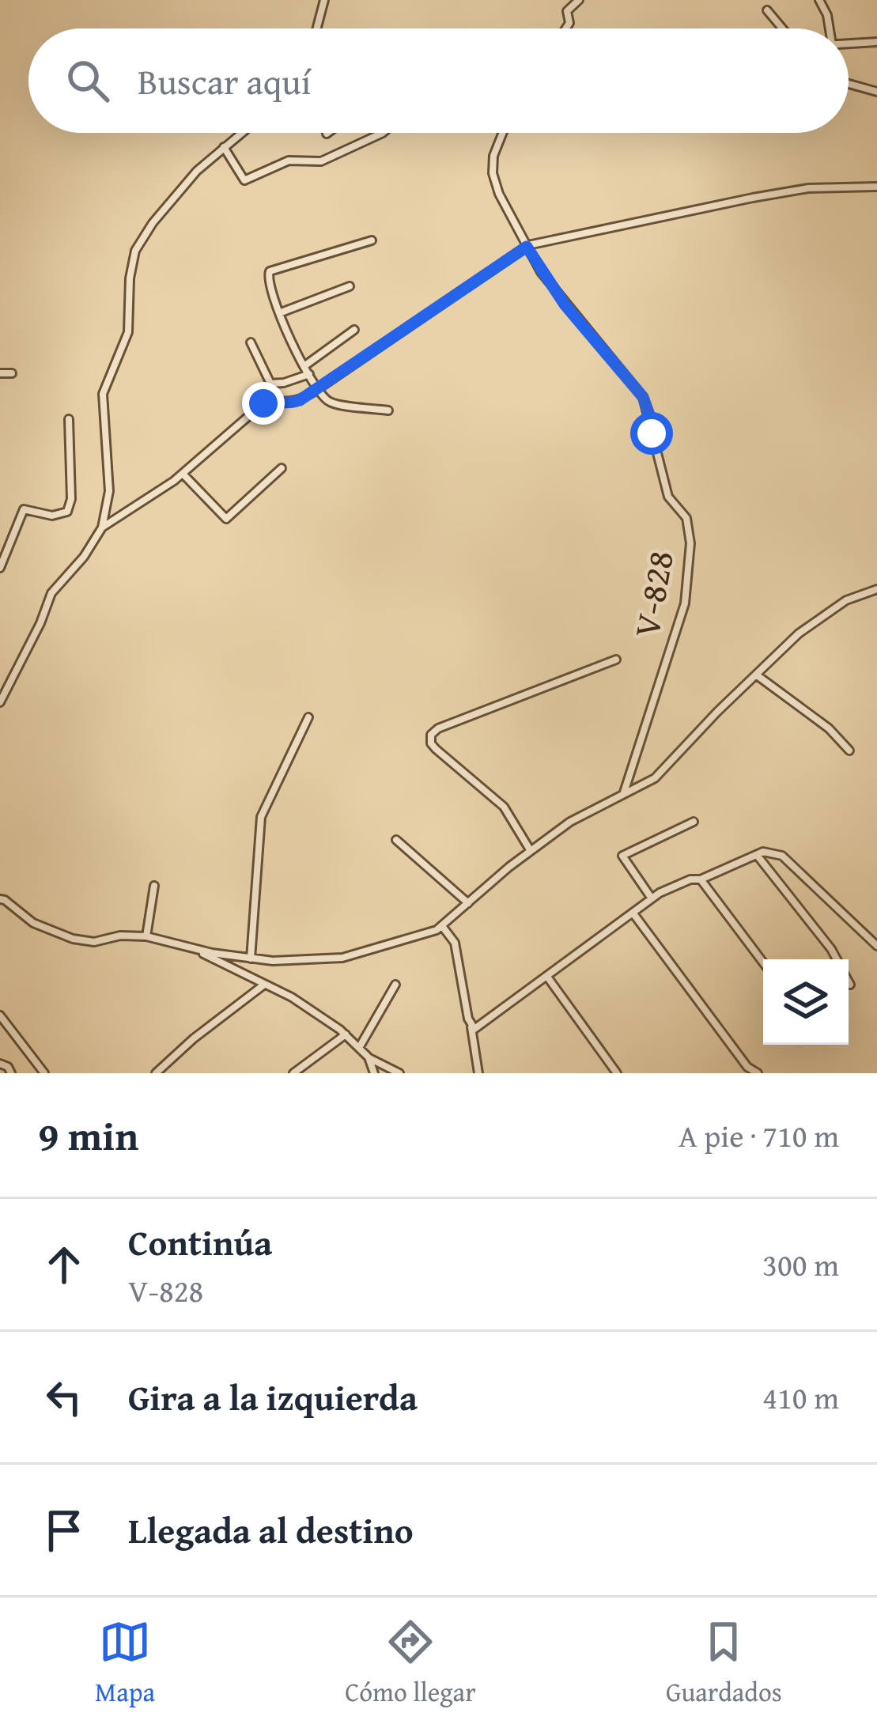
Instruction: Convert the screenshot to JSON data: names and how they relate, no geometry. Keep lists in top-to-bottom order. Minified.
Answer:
{"streets":{"street":["V-828"]},"page":{"search":"Buscar aquí","heading":["9 min","A pie · 710 m"],"list":[["Continúa","V-828","300 m"],["Gira a la izquierda","410 m"],"Llegada al destino"],"nav":["Mapa","Cómo llegar","Guardados"]}}
